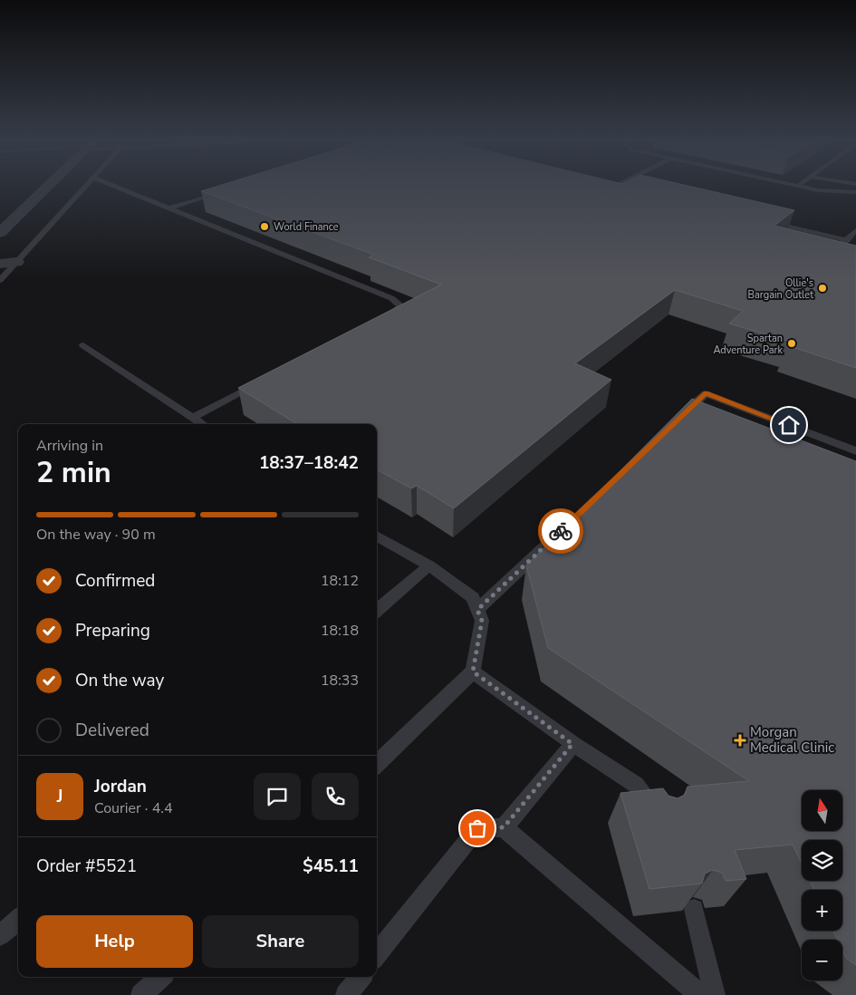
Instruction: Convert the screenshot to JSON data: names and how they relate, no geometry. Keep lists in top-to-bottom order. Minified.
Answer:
{"places":{"other":["World Finance","Ollie's Bargain Outlet","Spartan Adventure Park"],"health":["Morgan Medical Clinic"]},"north":"top","page":{"heading":["2 min","Arriving in","18:37–18:42"],"panel":["Jordan","Courier · 4.4","Order #5521","$45.11"],"bar":"On the way · 90 m","list":[["Confirmed","18:12"],["Preparing","18:18"],["On the way","18:33"],"Delivered"],"round":"J","map_buttons":["+","−"],"buttons":["Help","Share"]}}
